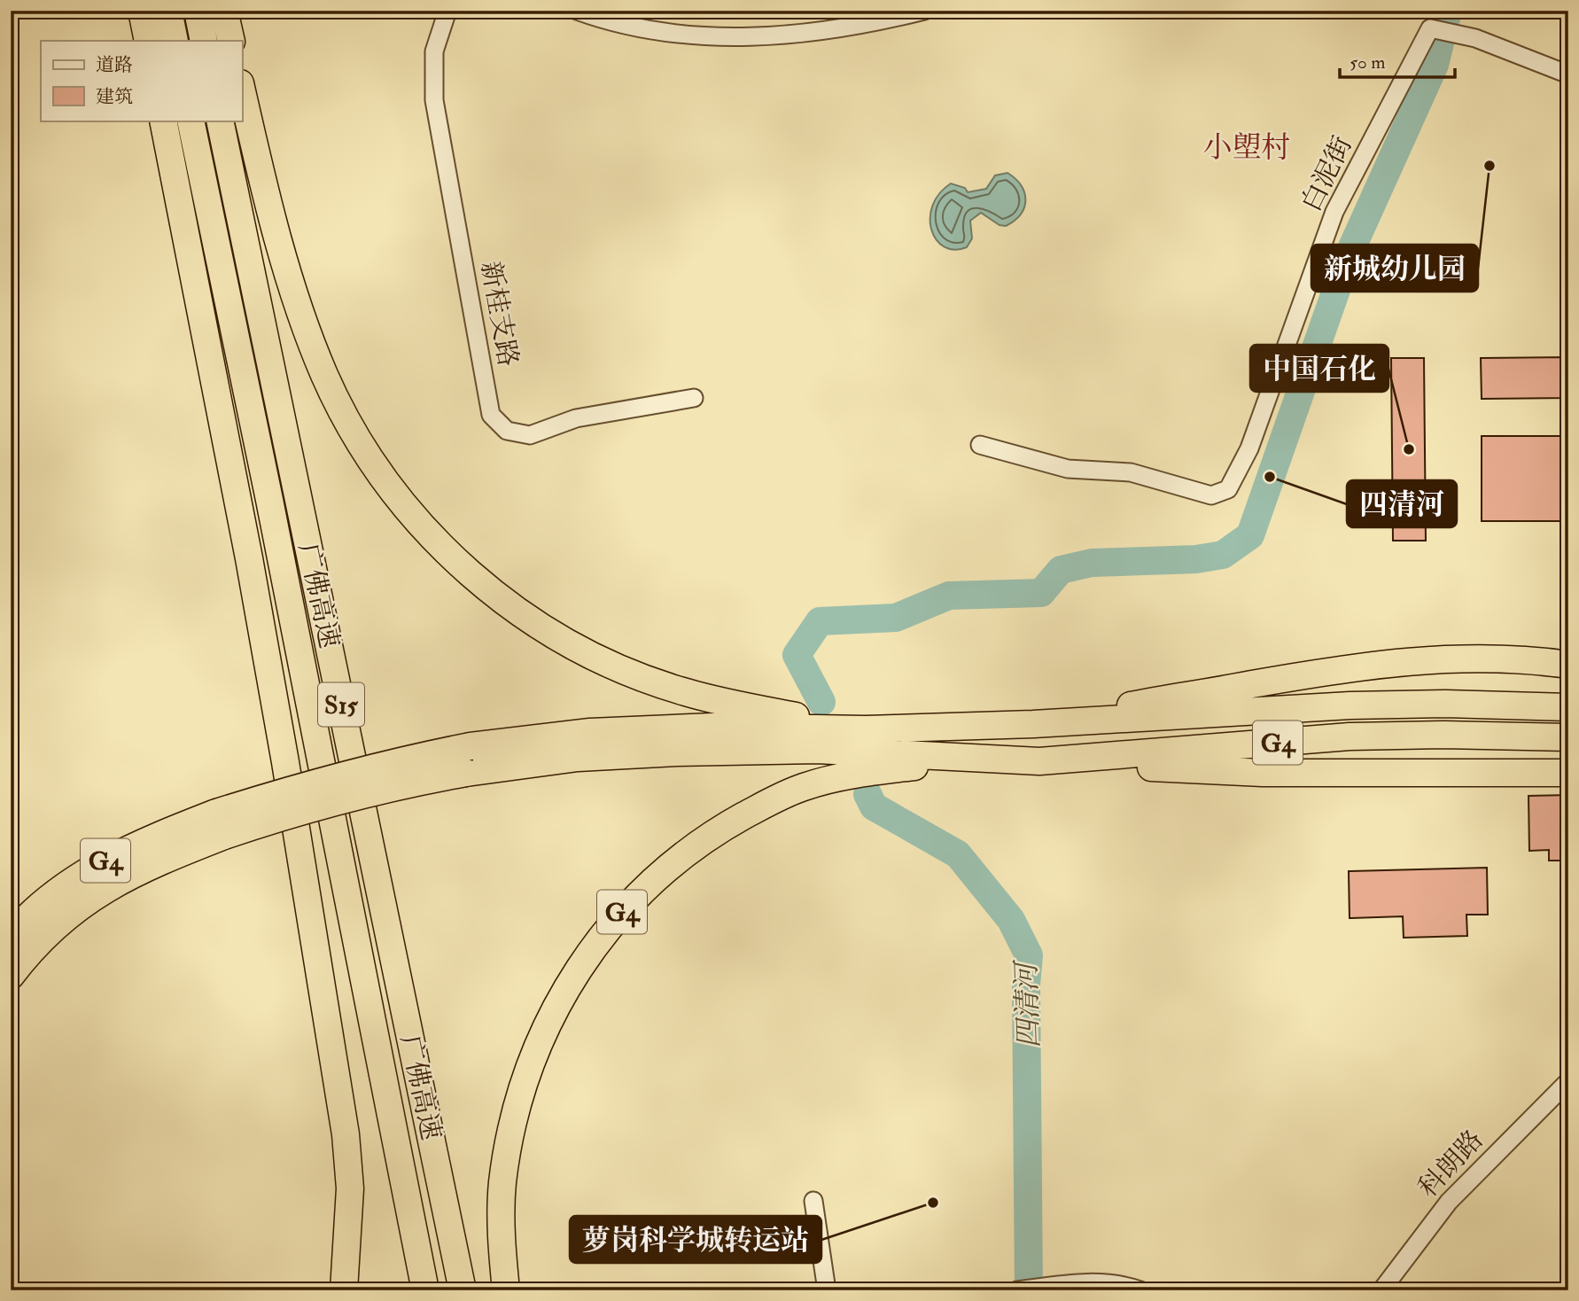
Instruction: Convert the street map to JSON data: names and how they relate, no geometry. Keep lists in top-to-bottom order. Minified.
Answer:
{"streets":{"highway":["广佛高速","S15","G4"],"street":["白泥街","新桂支路","科朗路"]},"districts":["小塱村"],"water":["四清河"],"places":["新城幼儿园","中国石化","四清河","萝岗科学城转运站"],"legend":["道路","建筑"],"scale_bar":"50 m"}
